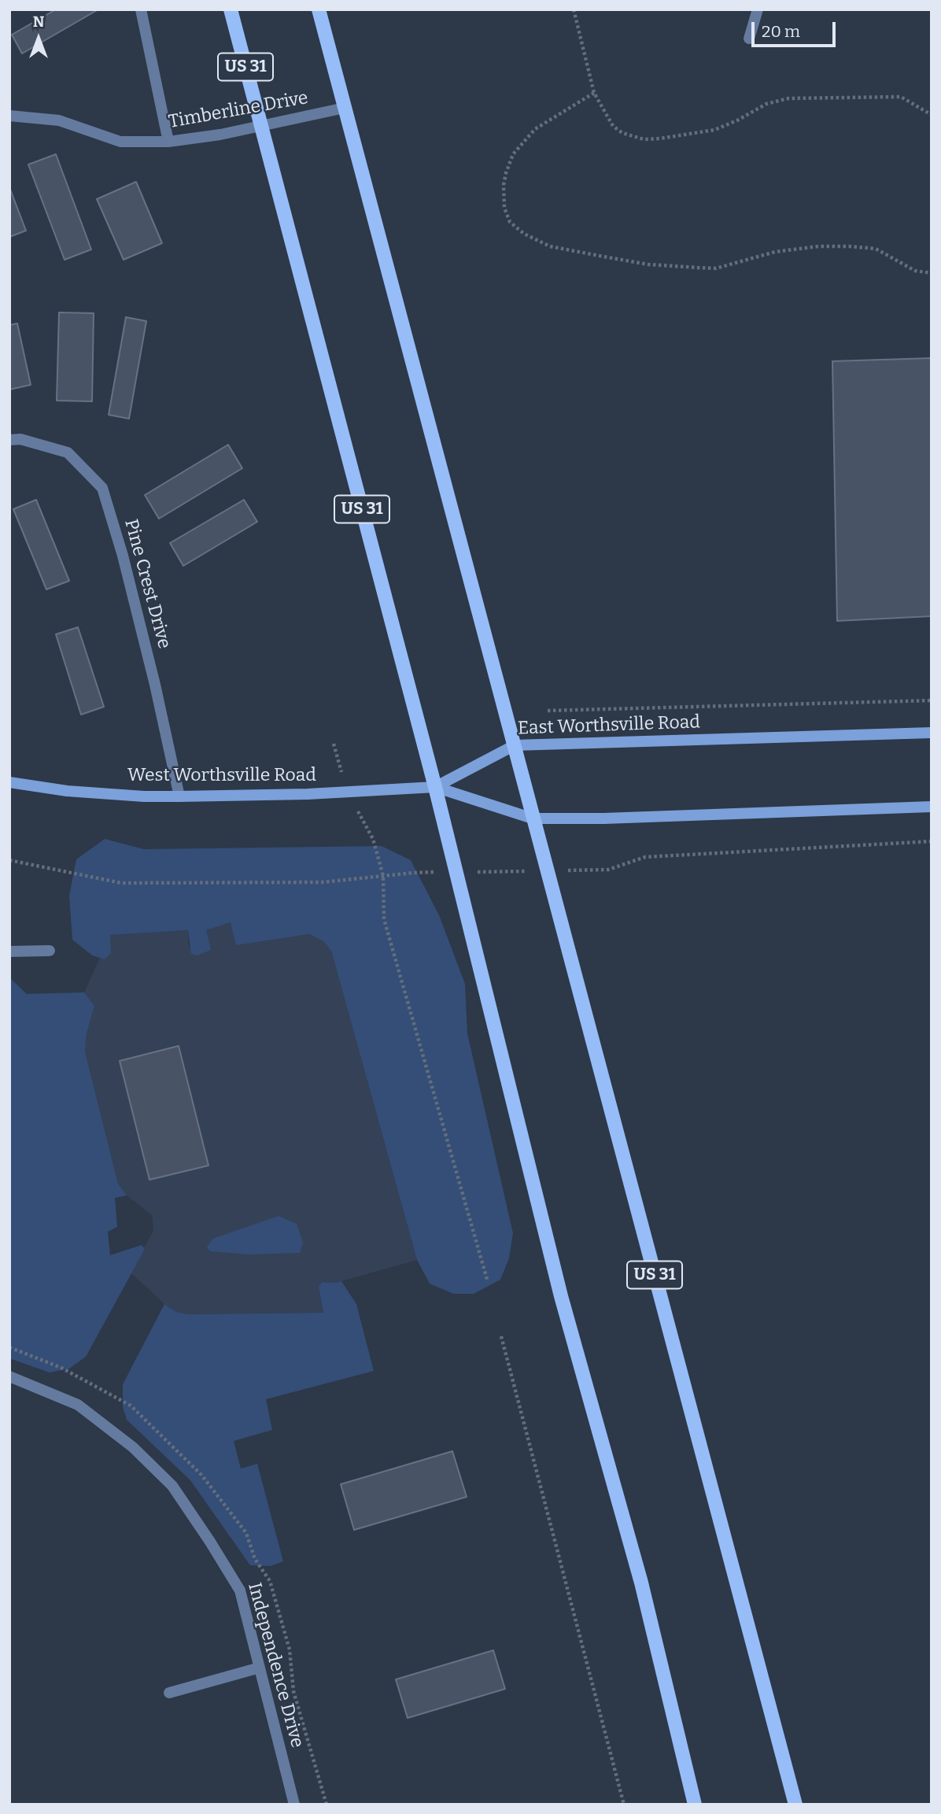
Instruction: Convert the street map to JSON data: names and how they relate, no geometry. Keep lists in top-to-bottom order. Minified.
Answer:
{"streets":{"main road":["US 31","East Worthsville Road","West Worthsville Road"],"street":["Timberline Drive","Pine Crest Drive","Independence Drive"]},"crossings":[["US 31","Timberline Drive"],["US 31","East Worthsville Road"],["US 31","West Worthsville Road"],["Pine Crest Drive","West Worthsville Road"],["East Worthsville Road","West Worthsville Road"]],"scale_bar":"20 m","north":"top"}
